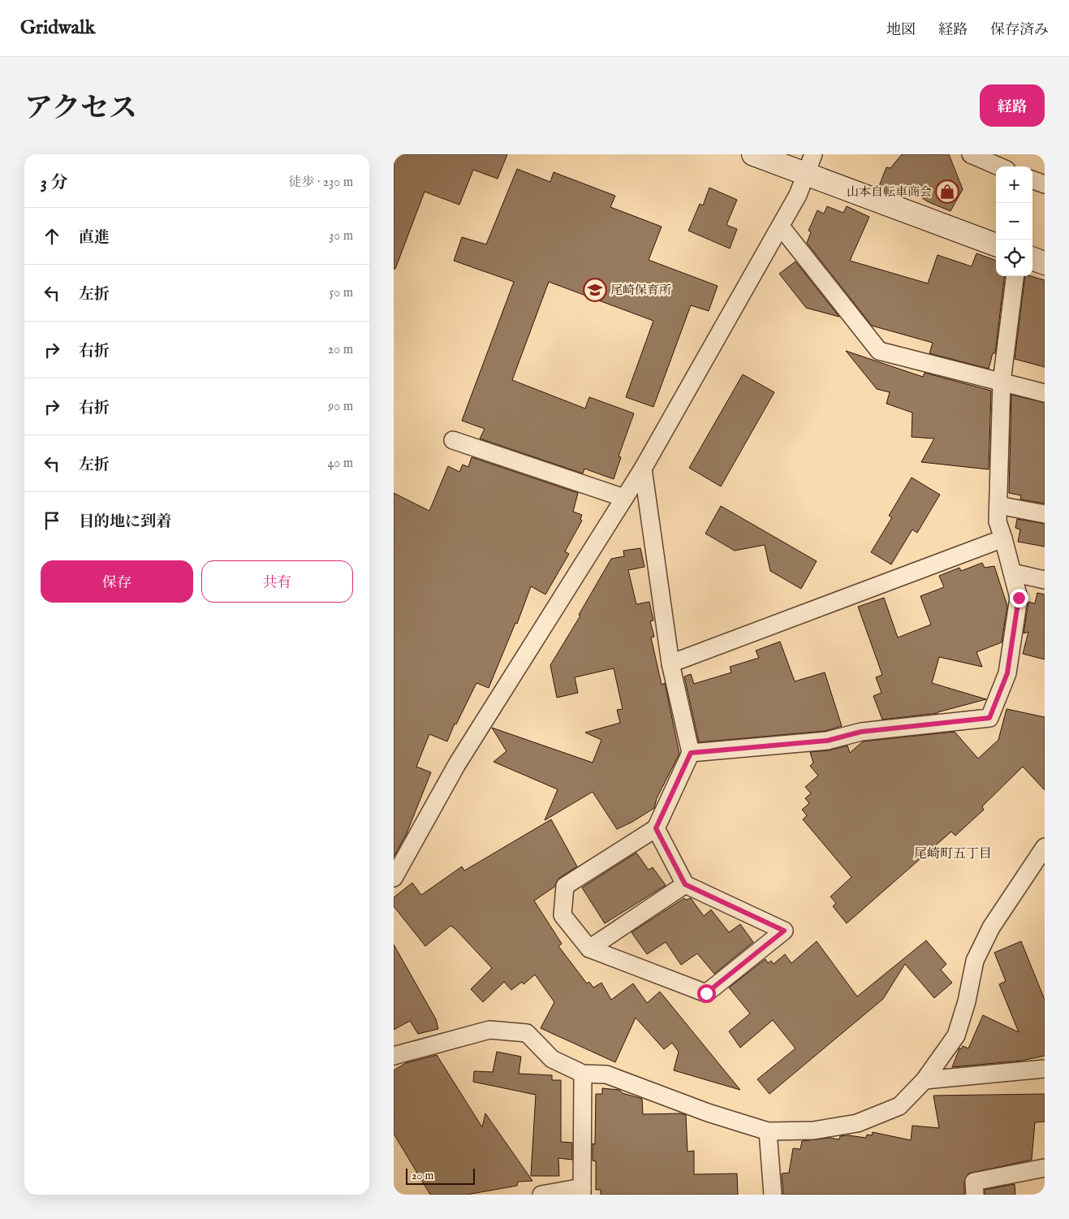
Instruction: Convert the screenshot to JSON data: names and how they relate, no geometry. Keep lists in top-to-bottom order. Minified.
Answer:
{"districts":["尾崎町五丁目"],"places":{"shop":["山本自転車商会"],"school or university":["尾崎保育所"]},"scale_bar":"20 m","page":{"header":"Gridwalk","nav":["地図","経路","保存済み"],"title":"アクセス","buttons":["経路",["保存","共有"]],"heading":["3 分","徒歩 · 230 m"],"map_buttons":["+","−"],"list":[["直進","30 m"],["左折","50 m"],["右折","20 m"],["右折","90 m"],["左折","40 m"],"目的地に到着"],"scale":"20 m"}}
